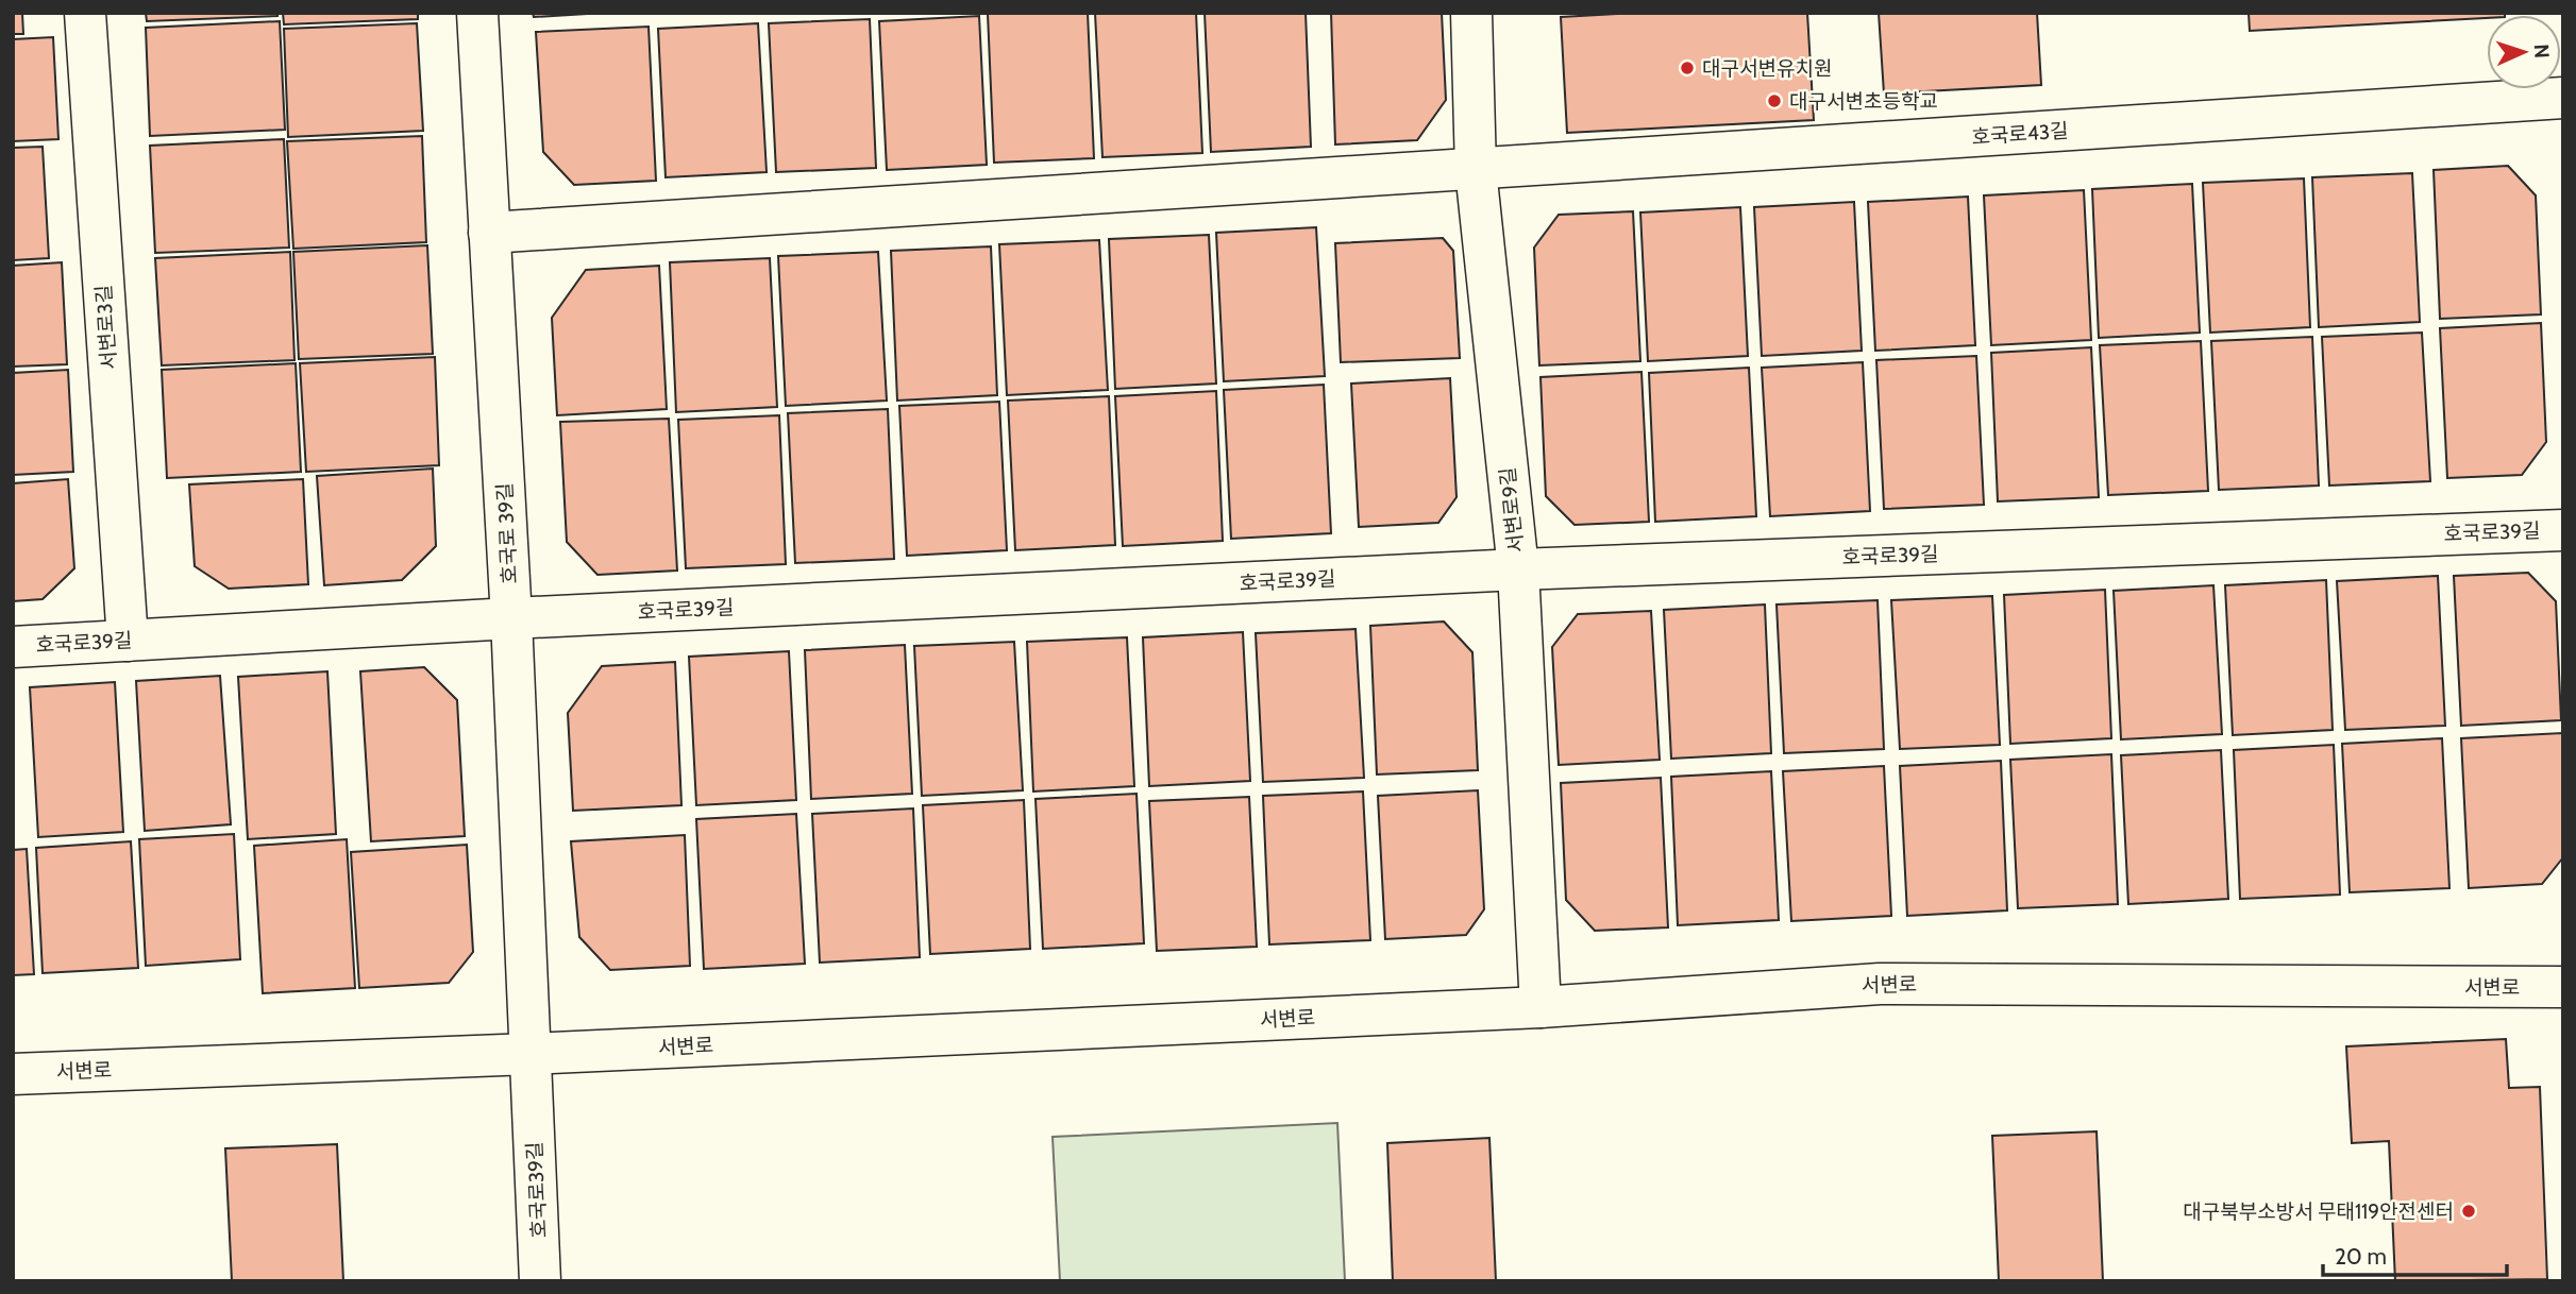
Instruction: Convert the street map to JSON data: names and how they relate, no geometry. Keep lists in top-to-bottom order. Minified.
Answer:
{"streets":{"street":["호국로43길","서변로3길","서변로9길","호국로39길","호국로 39길","서변로"]},"crossings":[["호국로43길","서변로9길"],["서변로3길","호국로39길"],["서변로9길","호국로39길"],["서변로9길","서변로"],["호국로39길","호국로 39길"],["호국로39길","서변로"],["호국로 39길","서변로"]],"places":["대구서변유치원","대구서변초등학교","대구북부소방서 무태119안전센터"],"scale_bar":"20 m","north":"right"}
